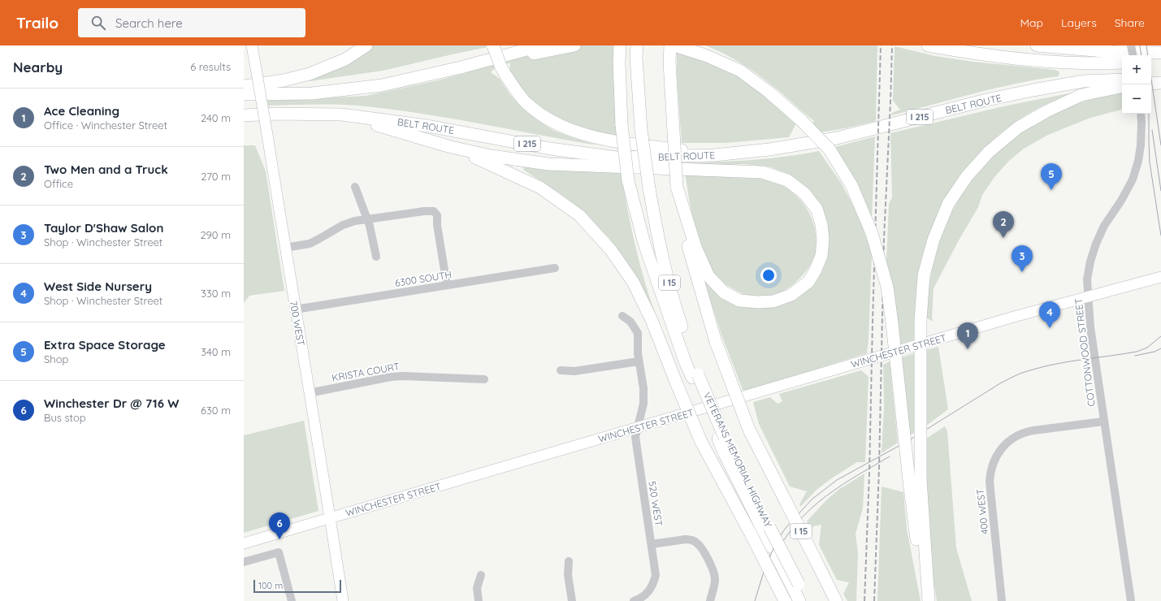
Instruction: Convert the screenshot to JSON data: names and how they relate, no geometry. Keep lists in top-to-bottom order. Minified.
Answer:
{"streets":{"highway":["BELT ROUTE","I 215","I 15","VETERANS MEMORIAL HIGHWAY"],"main road":["700 WEST","WINCHESTER STREET"],"street":["6300 SOUTH","COTTONWOOD STREET","KRISTA COURT","520 WEST","400 WEST"]},"crossings":[["6300 SOUTH","700 WEST"],["700 WEST","WINCHESTER STREET"],["700 WEST","KRISTA COURT"],["WINCHESTER STREET","COTTONWOOD STREET"],["WINCHESTER STREET","520 WEST"],["COTTONWOOD STREET","400 WEST"]],"scale_bar":"100 m","page":{"header":"Trailo","search":"Search here","nav":["Map","Layers","Share"],"heading":["Nearby","6 results"],"map_buttons":["+","−"],"list":[{"mark":"1","name":"Ace Cleaning","note":"Office · Winchester Street","value":"240 m"},{"mark":"2","name":"Two Men and a Truck","note":"Office","value":"270 m"},{"mark":"3","name":"Taylor D'Shaw Salon","note":"Shop · Winchester Street","value":"290 m"},{"mark":"4","name":"West Side Nursery","note":"Shop · Winchester Street","value":"330 m"},{"mark":"5","name":"Extra Space Storage","note":"Shop","value":"340 m"},{"mark":"6","name":"Winchester Dr @ 716 W","note":"Bus stop","value":"630 m"}],"pins":["5","2","3","4","1","6"],"scale":"100 m"}}
